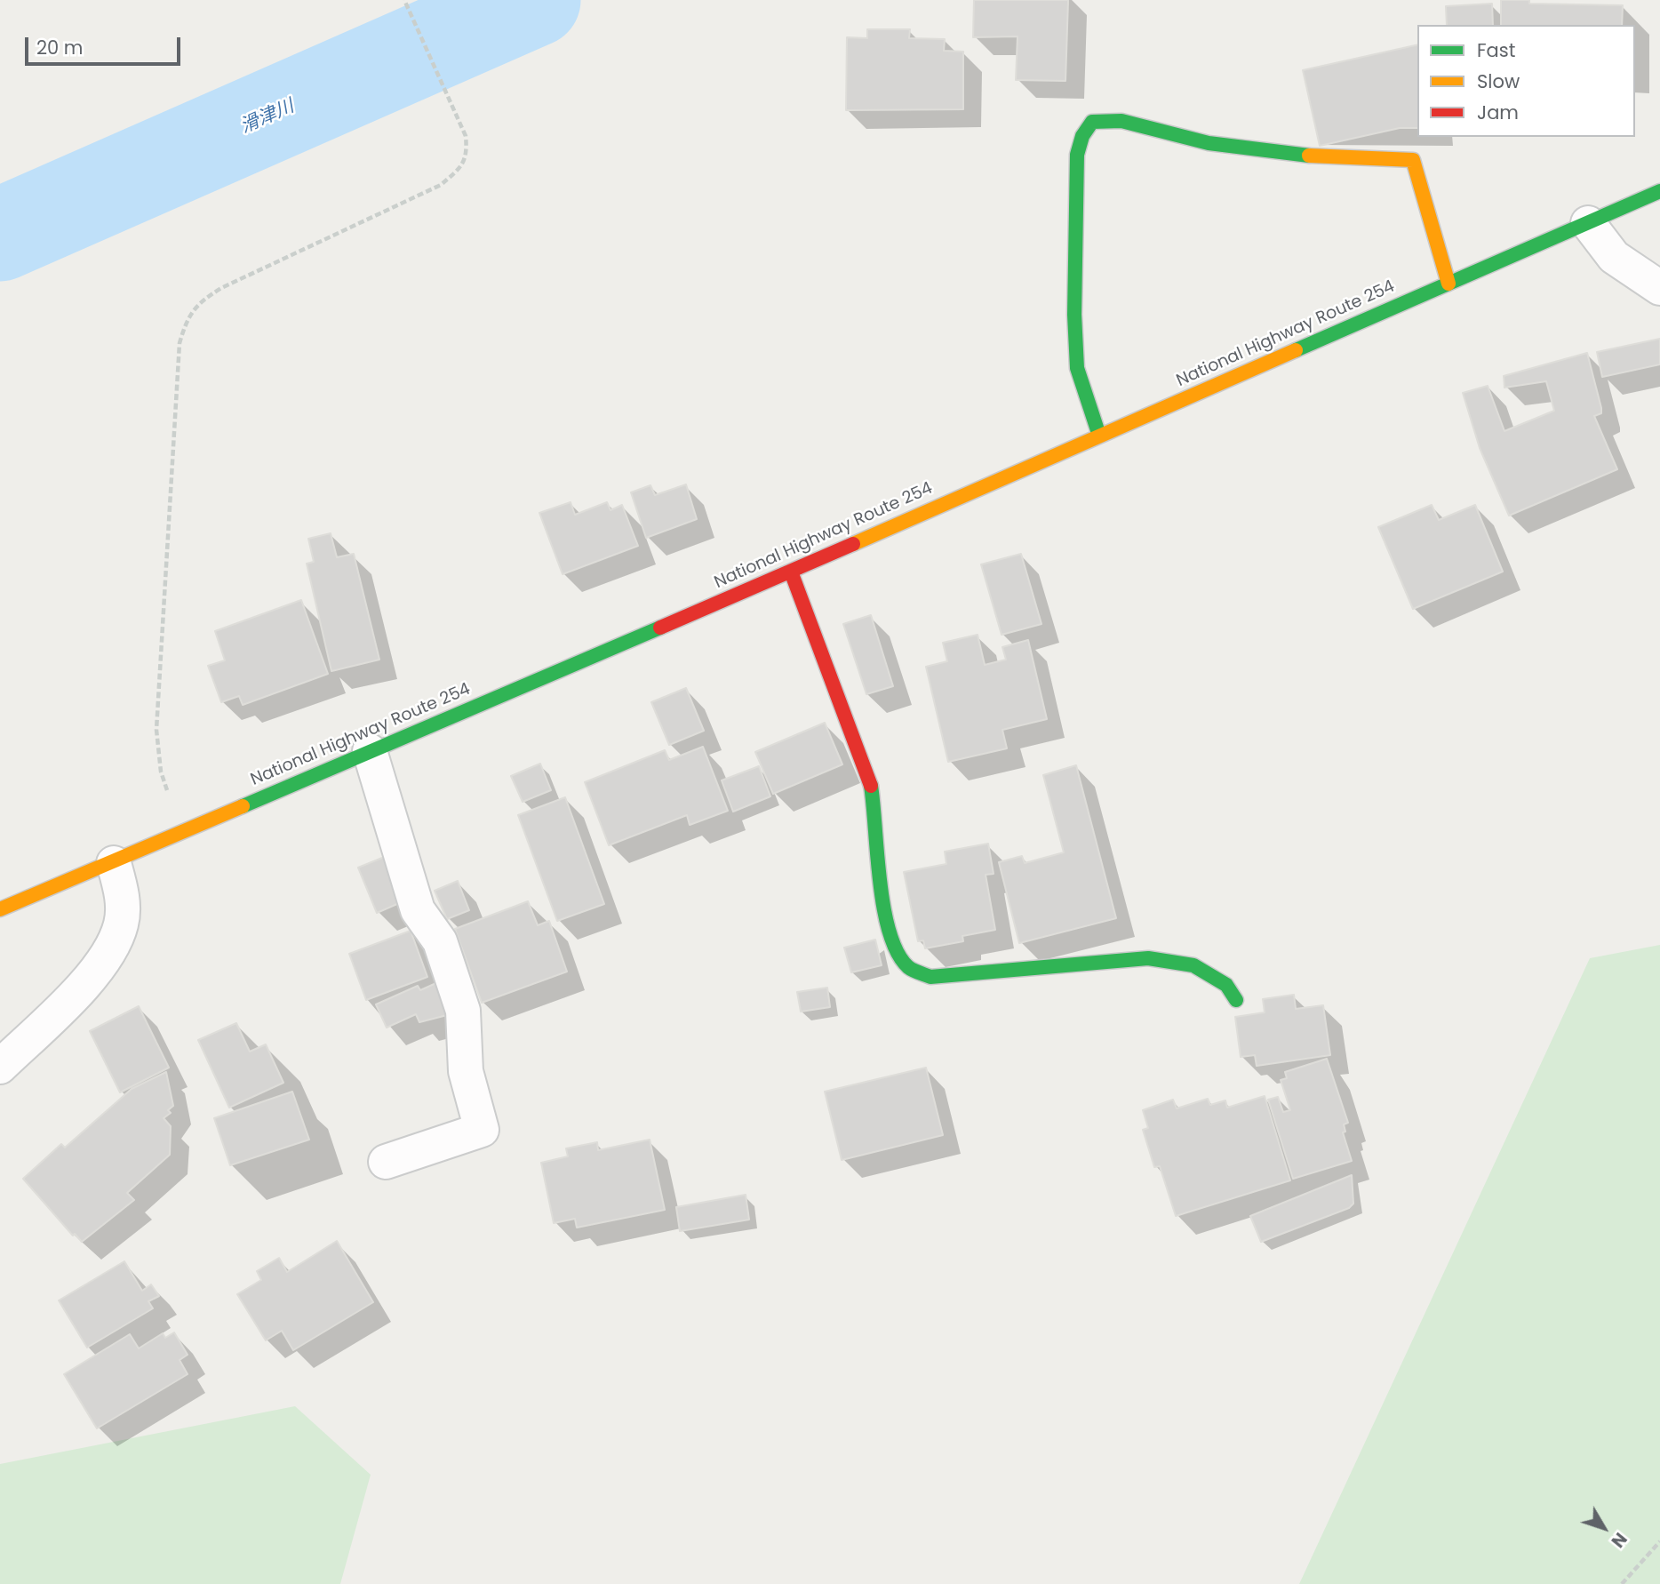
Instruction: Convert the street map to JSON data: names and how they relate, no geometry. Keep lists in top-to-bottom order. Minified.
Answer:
{"streets":{"main road":["National Highway Route 254"]},"water":["滑津川"],"legend":["Fast","Slow","Jam"],"scale_bar":"20 m","north":"bottom right"}
